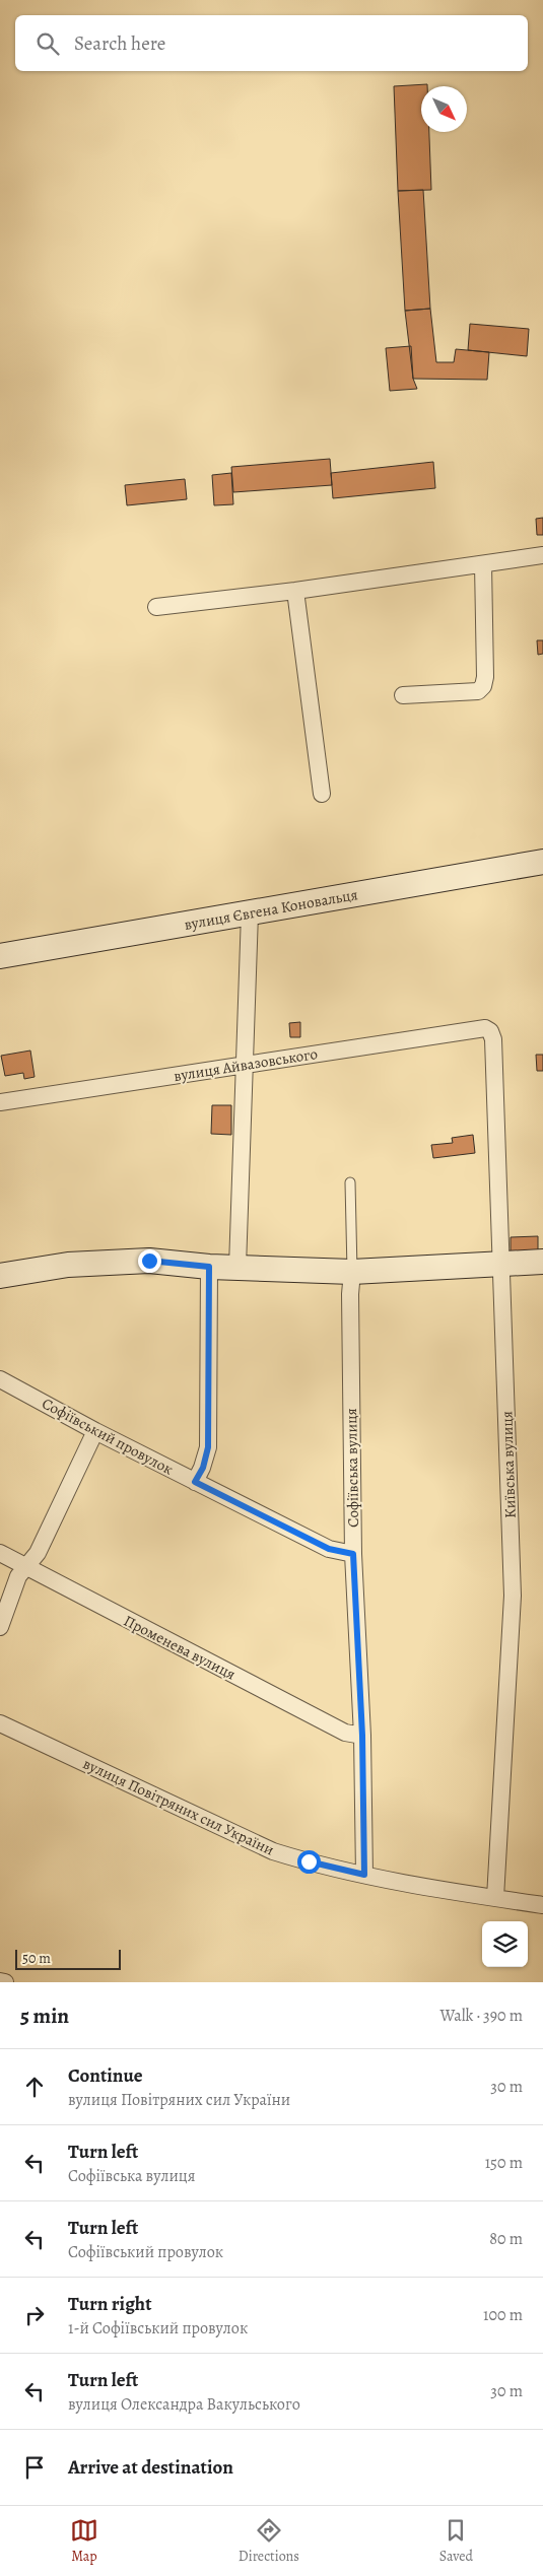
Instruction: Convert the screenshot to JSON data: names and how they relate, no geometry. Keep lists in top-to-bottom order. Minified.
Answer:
{"streets":{"street":["вулиця Євгена Коновальця","вулиця Айвазовського","Софіївський провулок","Київська вулиця","Софіївська вулиця","Променева вулиця","вулиця Повітряних сил України"]},"crossings":[["вулиця Айвазовського","Київська вулиця"],["Софіївський провулок","Софіївська вулиця"],["Київська вулиця","вулиця Повітряних сил України"],["Софіївська вулиця","Променева вулиця"],["Софіївська вулиця","вулиця Повітряних сил України"]],"scale_bar":"50 m","north":"bottom right","page":{"search":"Search here","scale":"50 m","heading":["5 min","Walk · 390 m"],"list":[["Continue","вулиця Повітряних сил України","30 m"],["Turn left","Софіївська вулиця","150 m"],["Turn left","Софіївський провулок","80 m"],["Turn right","1-й Софіївський провулок","100 m"],["Turn left","вулиця Олександра Вакульського","30 m"],"Arrive at destination"],"nav":["Map","Directions","Saved"]}}
